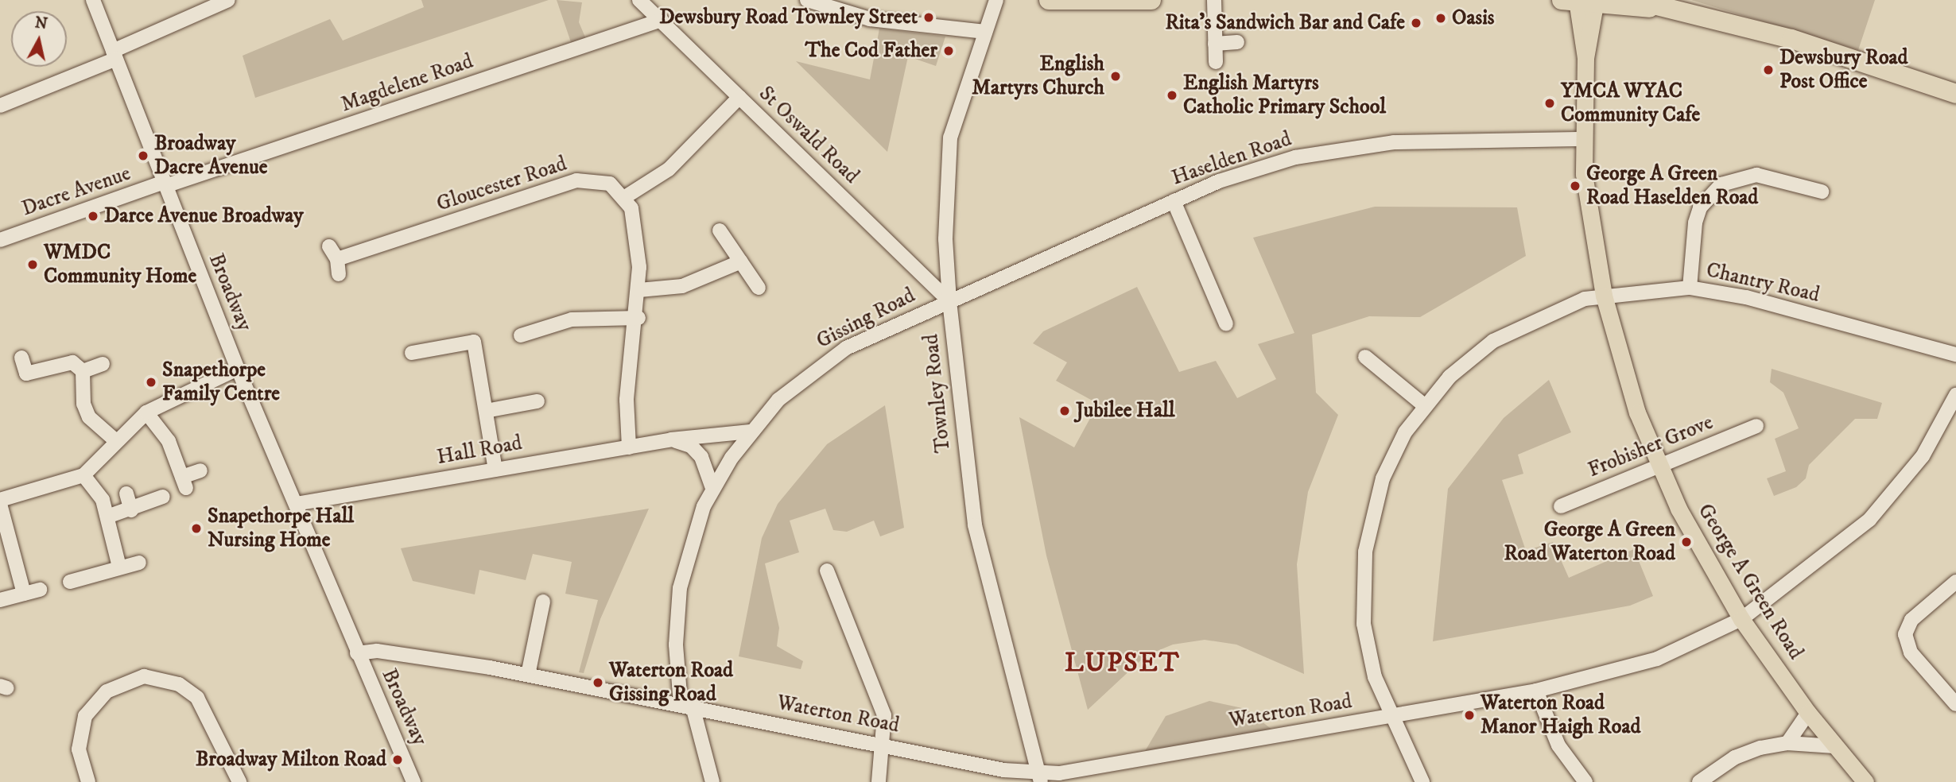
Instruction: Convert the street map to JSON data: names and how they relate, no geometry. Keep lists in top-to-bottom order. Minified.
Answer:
{"streets":{"main road":["George A Green Road"],"street":["Magdelene Road","St Oswald Road","Haselden Road","Gloucester Road","Dacre Avenue","Chantry Road","Broadway","Gissing Road","Townley Road","Frobisher Grove","Hall Road","Waterton Road"]},"crossings":[["Magdelene Road","St Oswald Road"],["Magdelene Road","Dacre Avenue"],["Magdelene Road","Broadway"],["St Oswald Road","Haselden Road"],["St Oswald Road","Gissing Road"],["St Oswald Road","Townley Road"],["Haselden Road","Gissing Road"],["Haselden Road","Townley Road"],["Haselden Road","George A Green Road"],["Dacre Avenue","Broadway"],["Chantry Road","George A Green Road"],["Chantry Road","Waterton Road"],["Broadway","Hall Road"],["Broadway","Waterton Road"],["Gissing Road","Townley Road"],["Gissing Road","Hall Road"],["Gissing Road","Waterton Road"],["Townley Road","Waterton Road"],["Frobisher Grove","George A Green Road"],["George A Green Road","Waterton Road"]],"districts":["LUPSET"],"places":["Dewsbury Road Townley Street","Oasis","Rita's Sandwich Bar and Cafe","The Cod Father","Dewsbury Road Post Office","English Martyrs Church","English Martyrs Catholic Primary School","YMCA WYAC Community Cafe","Broadway Dacre Avenue","George A Green Road Haselden Road","Darce Avenue Broadway","WMDC Community Home","Snapethorpe Family Centre","Jubilee Hall","Snapethorpe Hall Nursing Home","George A Green Road Waterton Road","Waterton Road Gissing Road","Waterton Road Manor Haigh Road","Broadway Milton Road"],"north":"top"}
